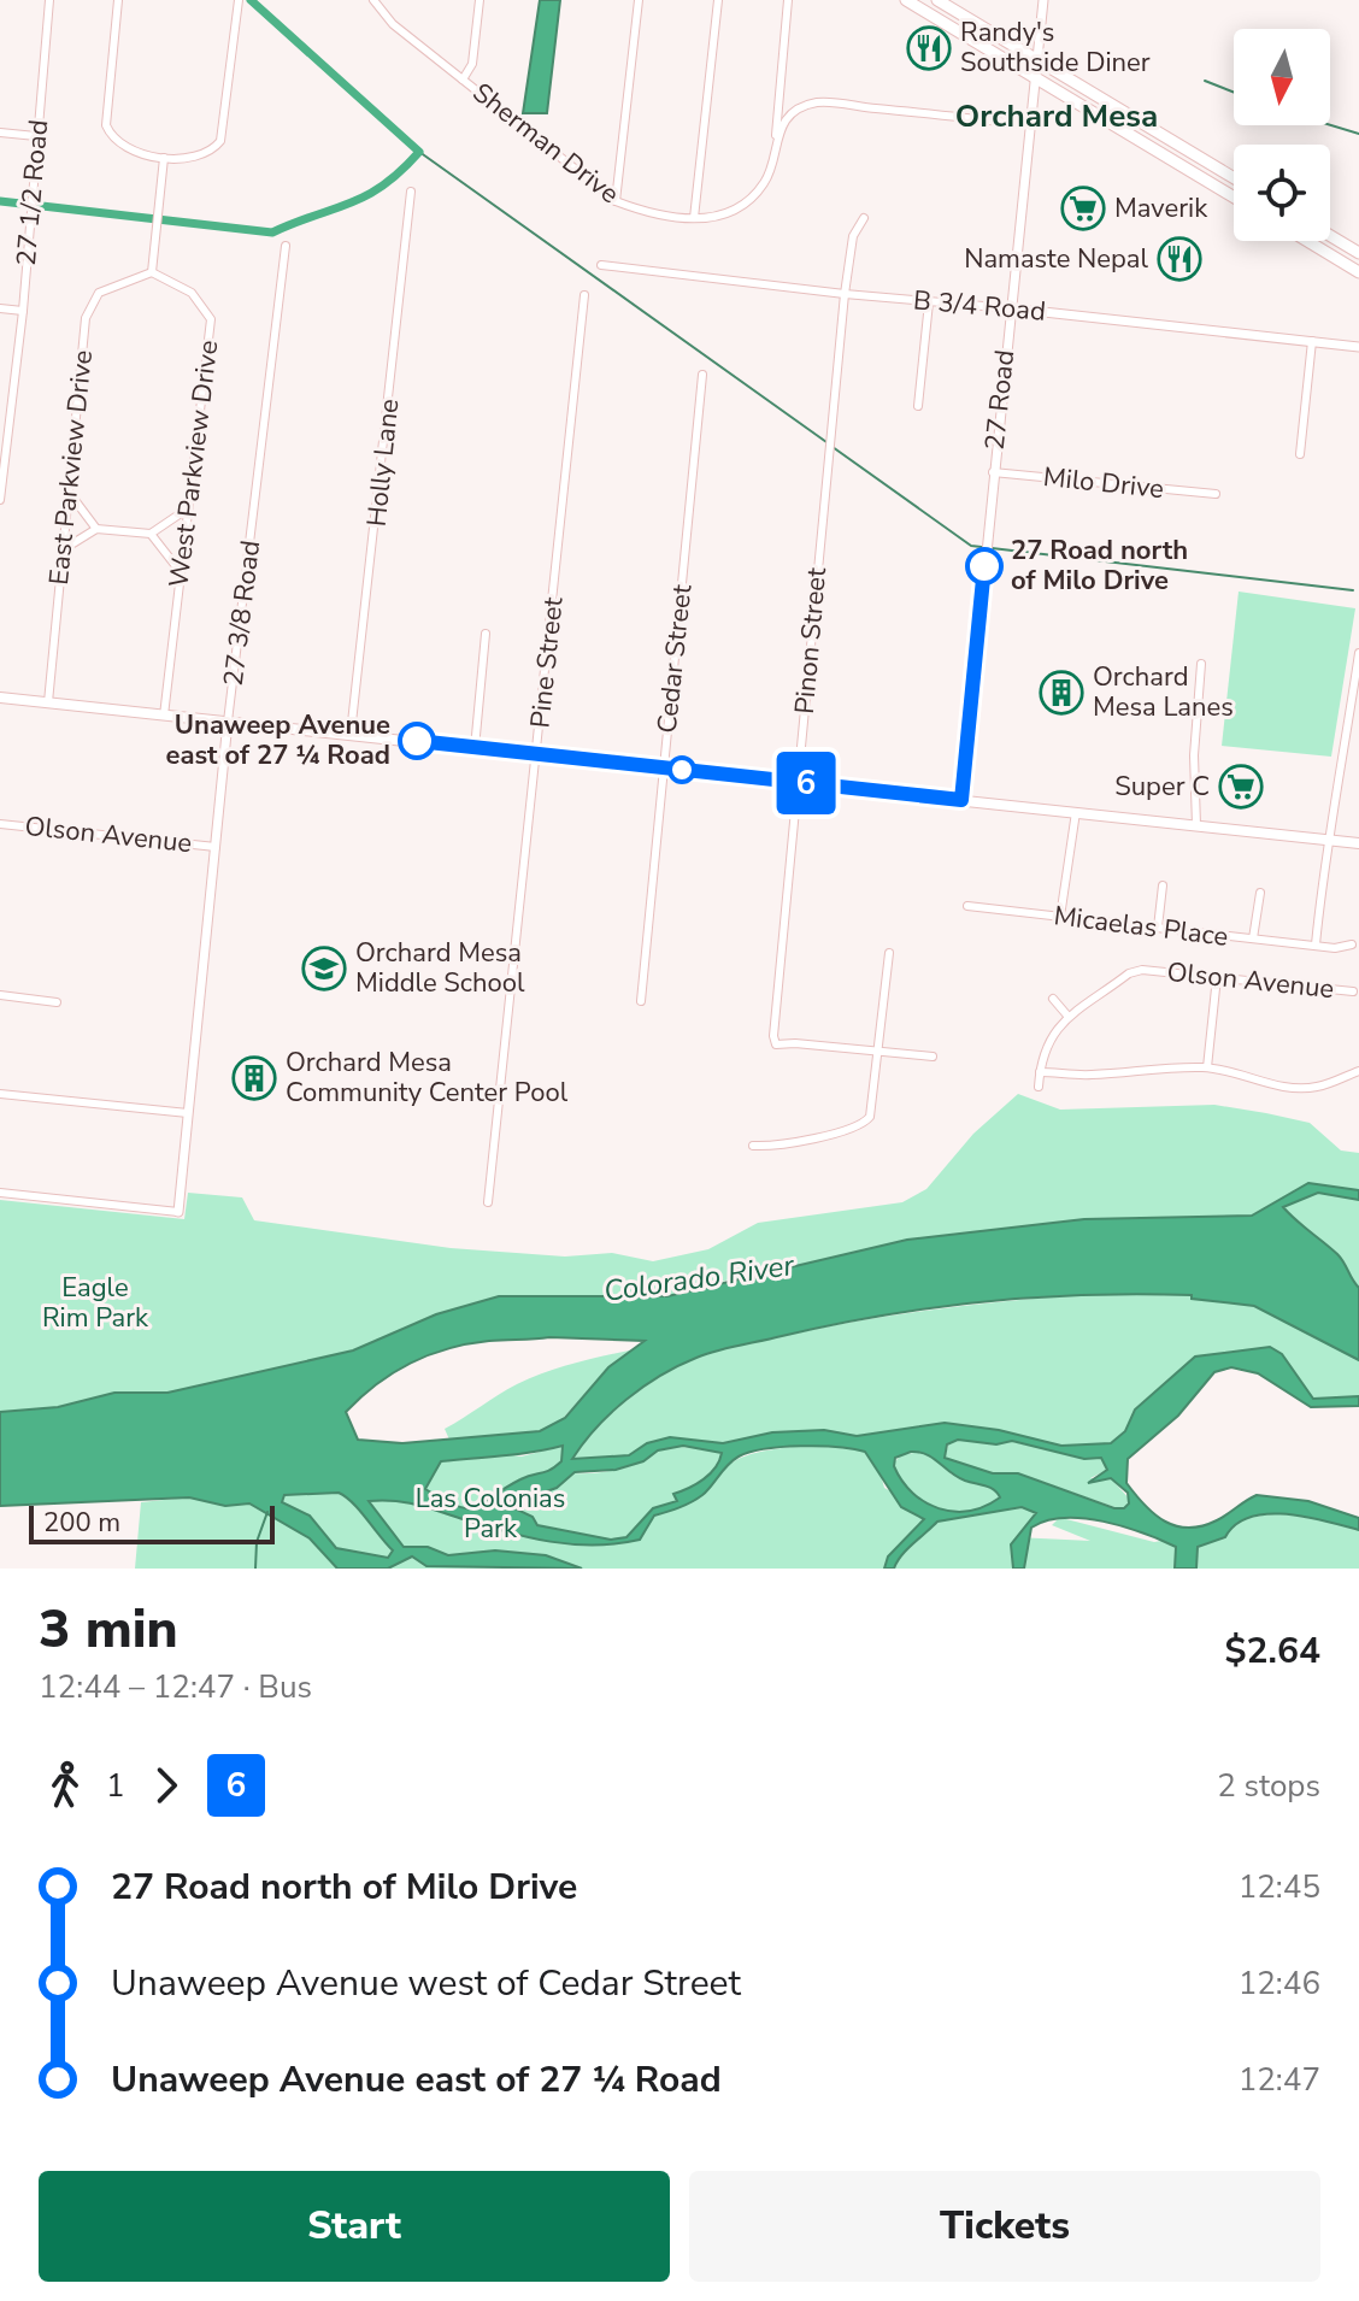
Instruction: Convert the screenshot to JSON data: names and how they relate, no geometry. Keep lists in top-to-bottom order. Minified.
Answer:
{"streets":{"street":["Sherman Drive","27 1/2 Road","B 3/4 Road","27 Road","Holly Lane","West Parkview Drive","East Parkview Drive","Milo Drive","27 3/8 Road","Pinon Street","Cedar Street","Pine Street","Olson Avenue","Micaelas Place"]},"crossings":[["B 3/4 Road","27 Road"],["B 3/4 Road","Pinon Street"],["27 Road","Milo Drive"],["West Parkview Drive","East Parkview Drive"],["27 3/8 Road","Olson Avenue"]],"districts":["Orchard Mesa"],"water":["Colorado River"],"parks":["Eagle Rim Park","Las Colonias Park"],"places":{"restaurant":["Randy's Southside Diner","Namaste Nepal"],"supermarket":["Maverik","Super C"],"other":["27 Road north of Milo Drive","Unaweep Avenue east of 27 ¼ Road"],"building":["Orchard Mesa Lanes","Orchard Mesa Community Center Pool"],"school or university":["Orchard Mesa Middle School"]},"lines":["bus line 6"],"scale_bar":"200 m","north":"bottom","page":{"on_map":"6","scale":"200 m","heading":["3 min","12:44 – 12:47 · Bus","$2.64"],"legs":["1","6","2 stops"],"list":[{"name":"27 Road north of Milo Drive","value":"12:45"},{"name":"Unaweep Avenue west of Cedar Street","value":"12:46"},{"name":"Unaweep Avenue east of 27 ¼ Road","value":"12:47"}],"buttons":["Start","Tickets"]}}
